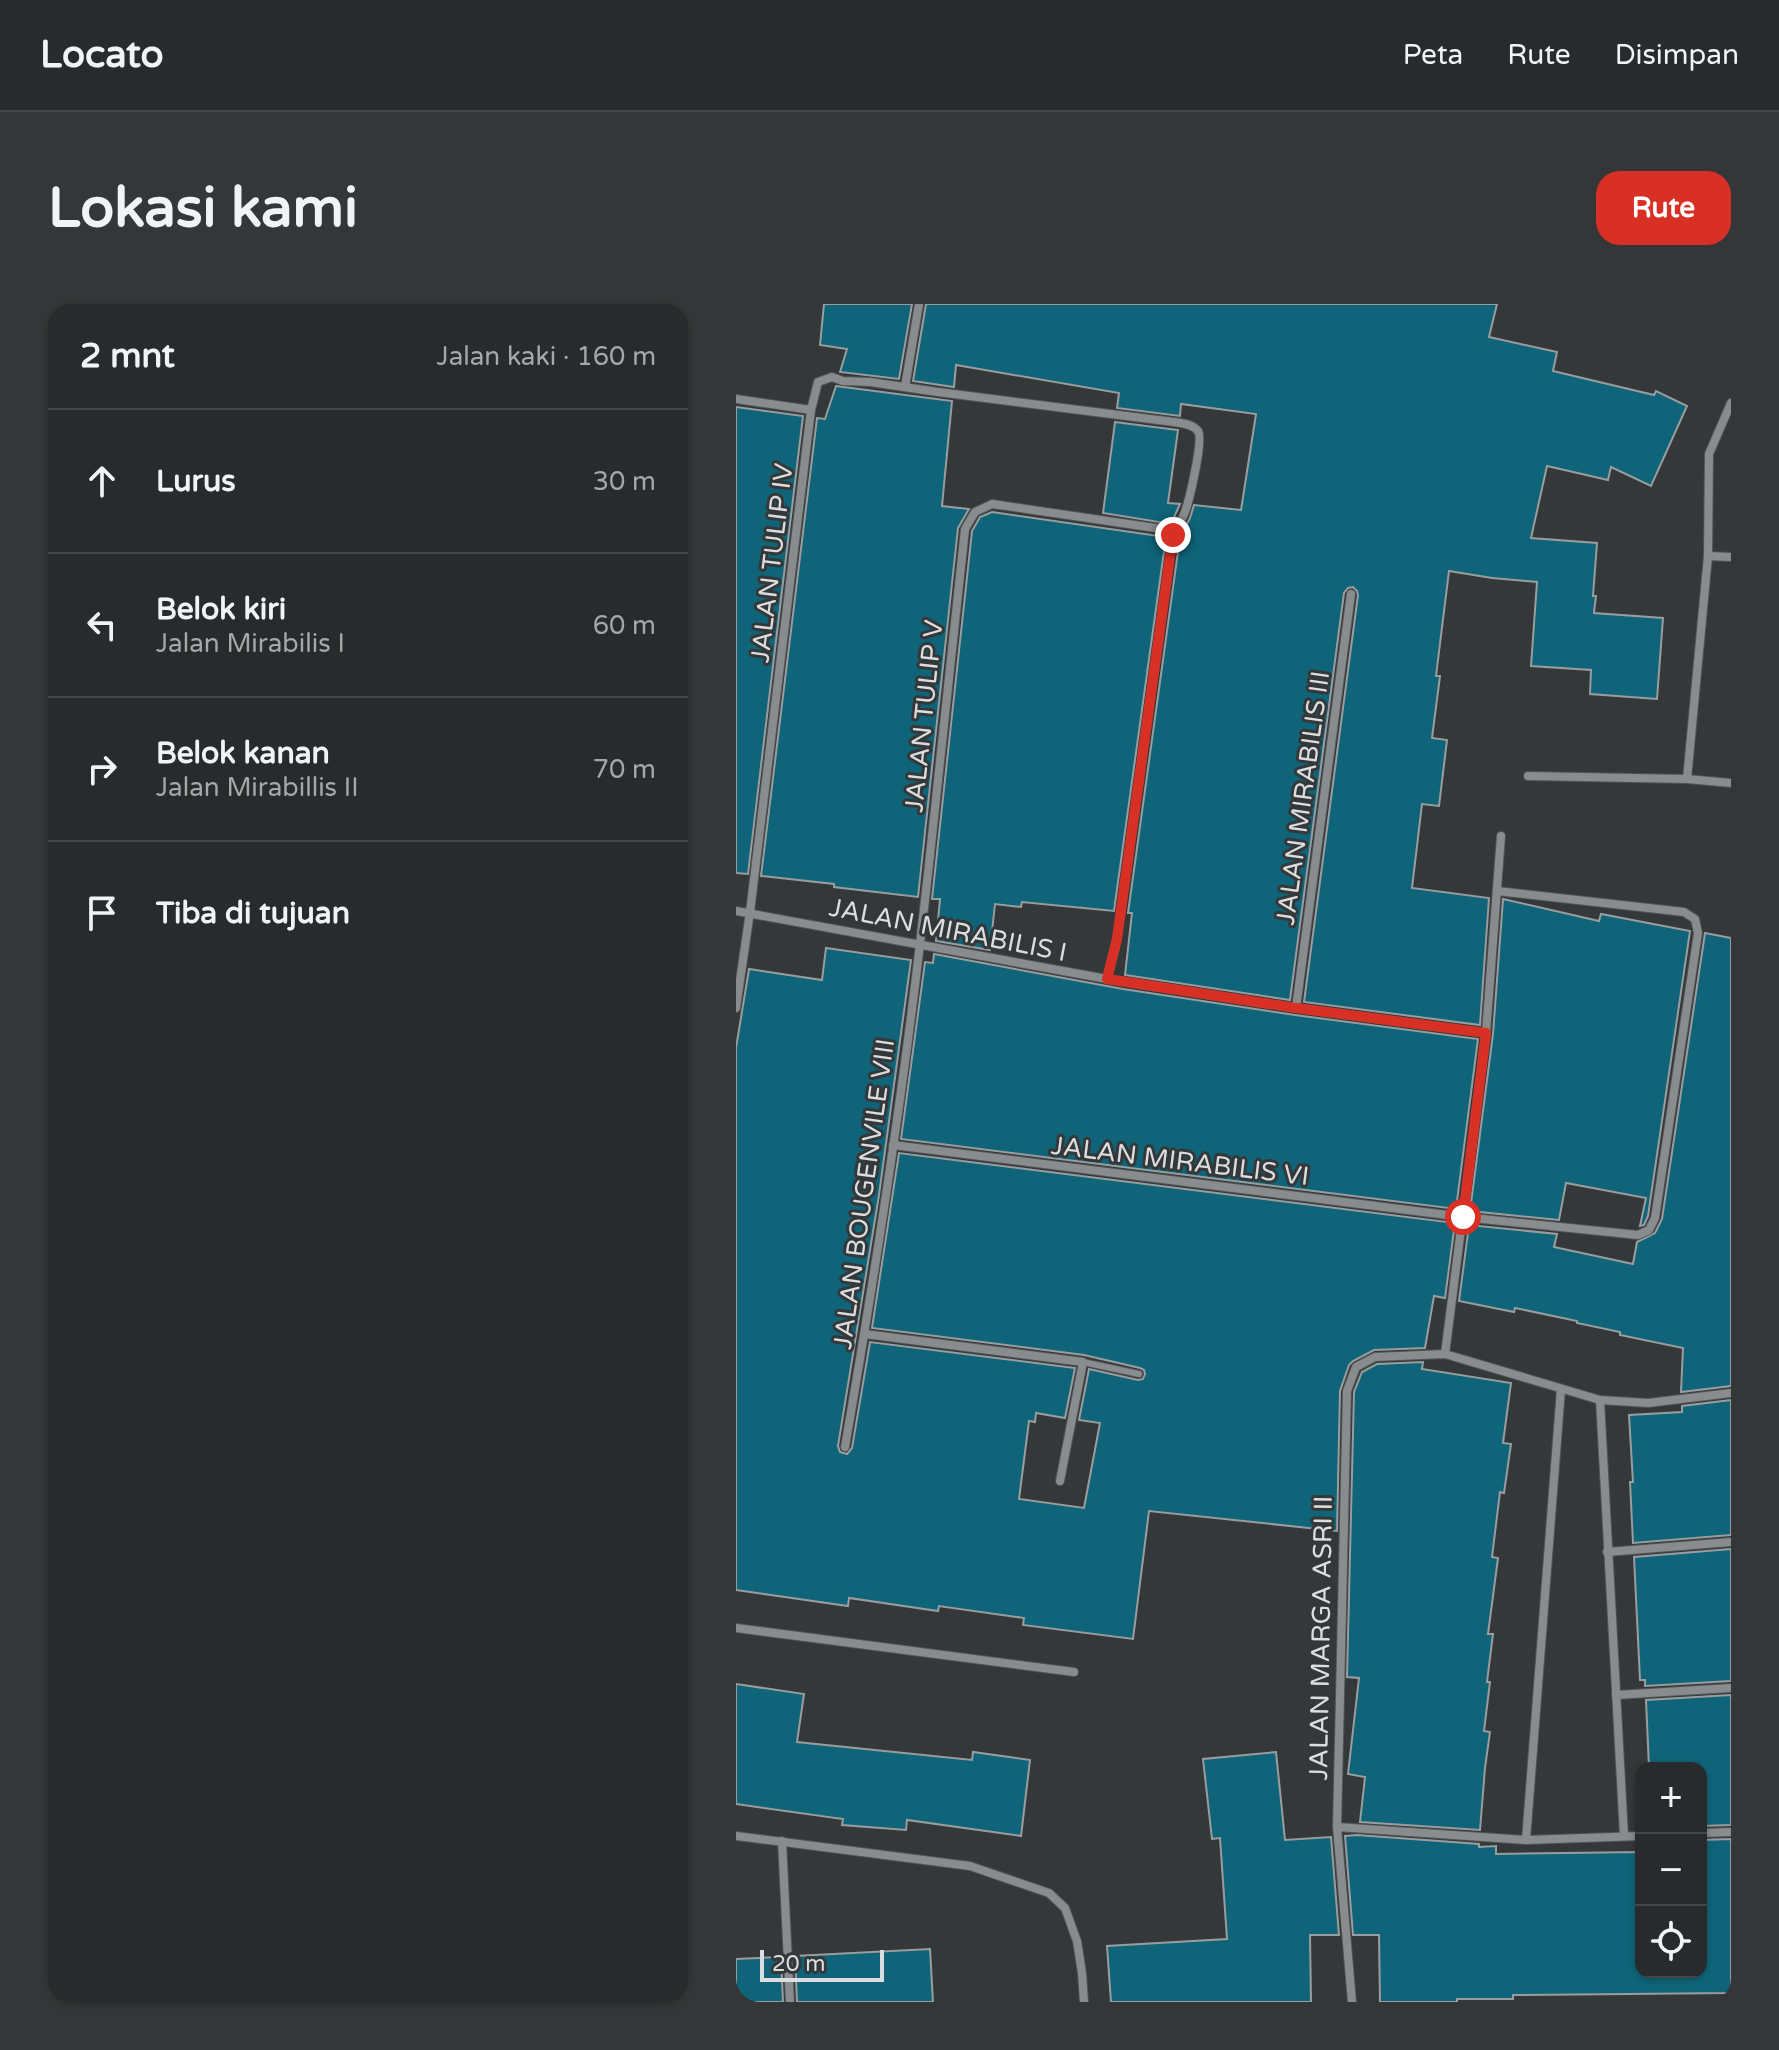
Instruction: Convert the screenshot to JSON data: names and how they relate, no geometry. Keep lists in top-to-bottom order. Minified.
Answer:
{"streets":{"street":["JALAN TULIP IV","JALAN TULIP V","JALAN MIRABILIS III","JALAN MIRABILIS I","JALAN MIRABILIS VI","JALAN BOUGENVILE VIII","JALAN MARGA ASRI II"]},"crossings":[["JALAN TULIP IV","JALAN MIRABILIS I"],["JALAN TULIP V","JALAN MIRABILIS I"],["JALAN TULIP V","JALAN BOUGENVILE VIII"],["JALAN MIRABILIS III","JALAN MIRABILIS I"],["JALAN MIRABILIS I","JALAN BOUGENVILE VIII"],["JALAN MIRABILIS VI","JALAN BOUGENVILE VIII"]],"scale_bar":"20 m","page":{"header":"Locato","nav":["Peta","Rute","Disimpan"],"buttons":"Rute","title":"Lokasi kami","heading":["2 mnt","Jalan kaki · 160 m"],"list":[["Lurus","30 m"],["Belok kiri","Jalan Mirabilis I","60 m"],["Belok kanan","Jalan Mirabillis II","70 m"],"Tiba di tujuan"],"map_buttons":["+","−"],"scale":"20 m"}}
